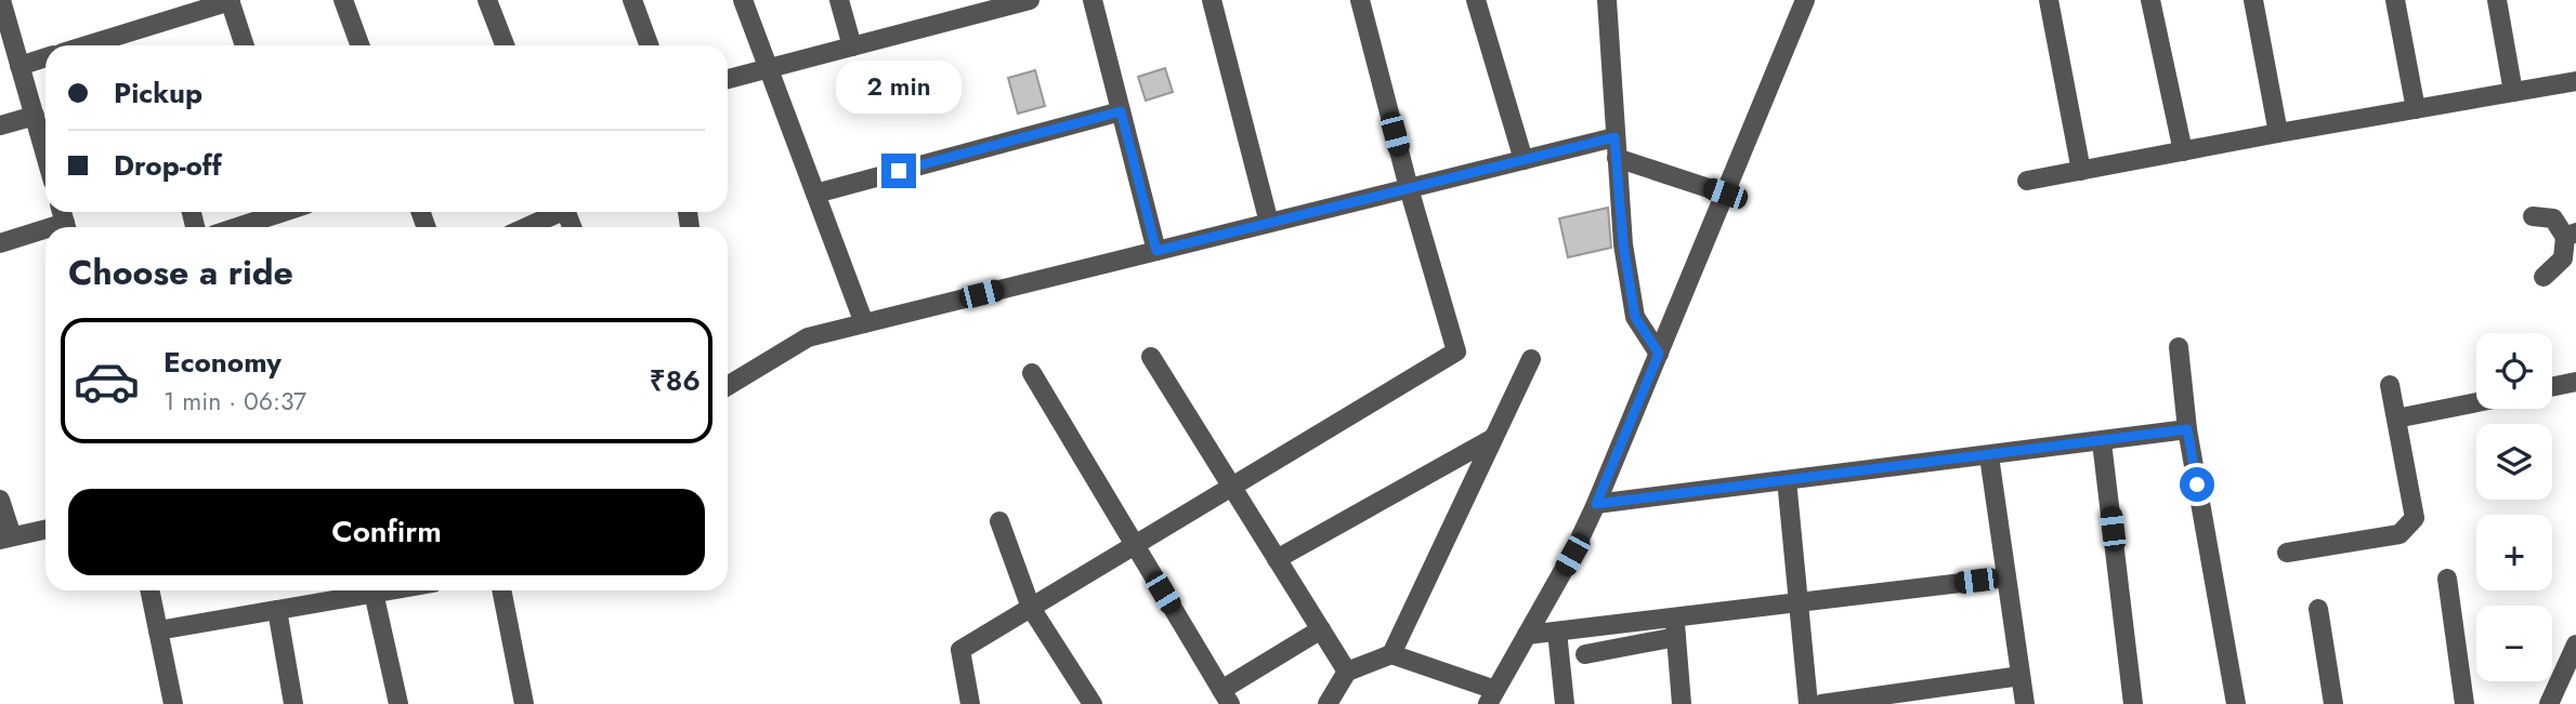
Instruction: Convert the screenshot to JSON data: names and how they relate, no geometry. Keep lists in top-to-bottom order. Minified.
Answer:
{"page":{"banner":["Pickup","Drop-off"],"bubble":"2 min","heading":"Choose a ride","list":[{"name":"Economy","note":"1 min · 06:37","value":"₹86"}],"map_buttons":["+","−"],"buttons":"Confirm"}}
